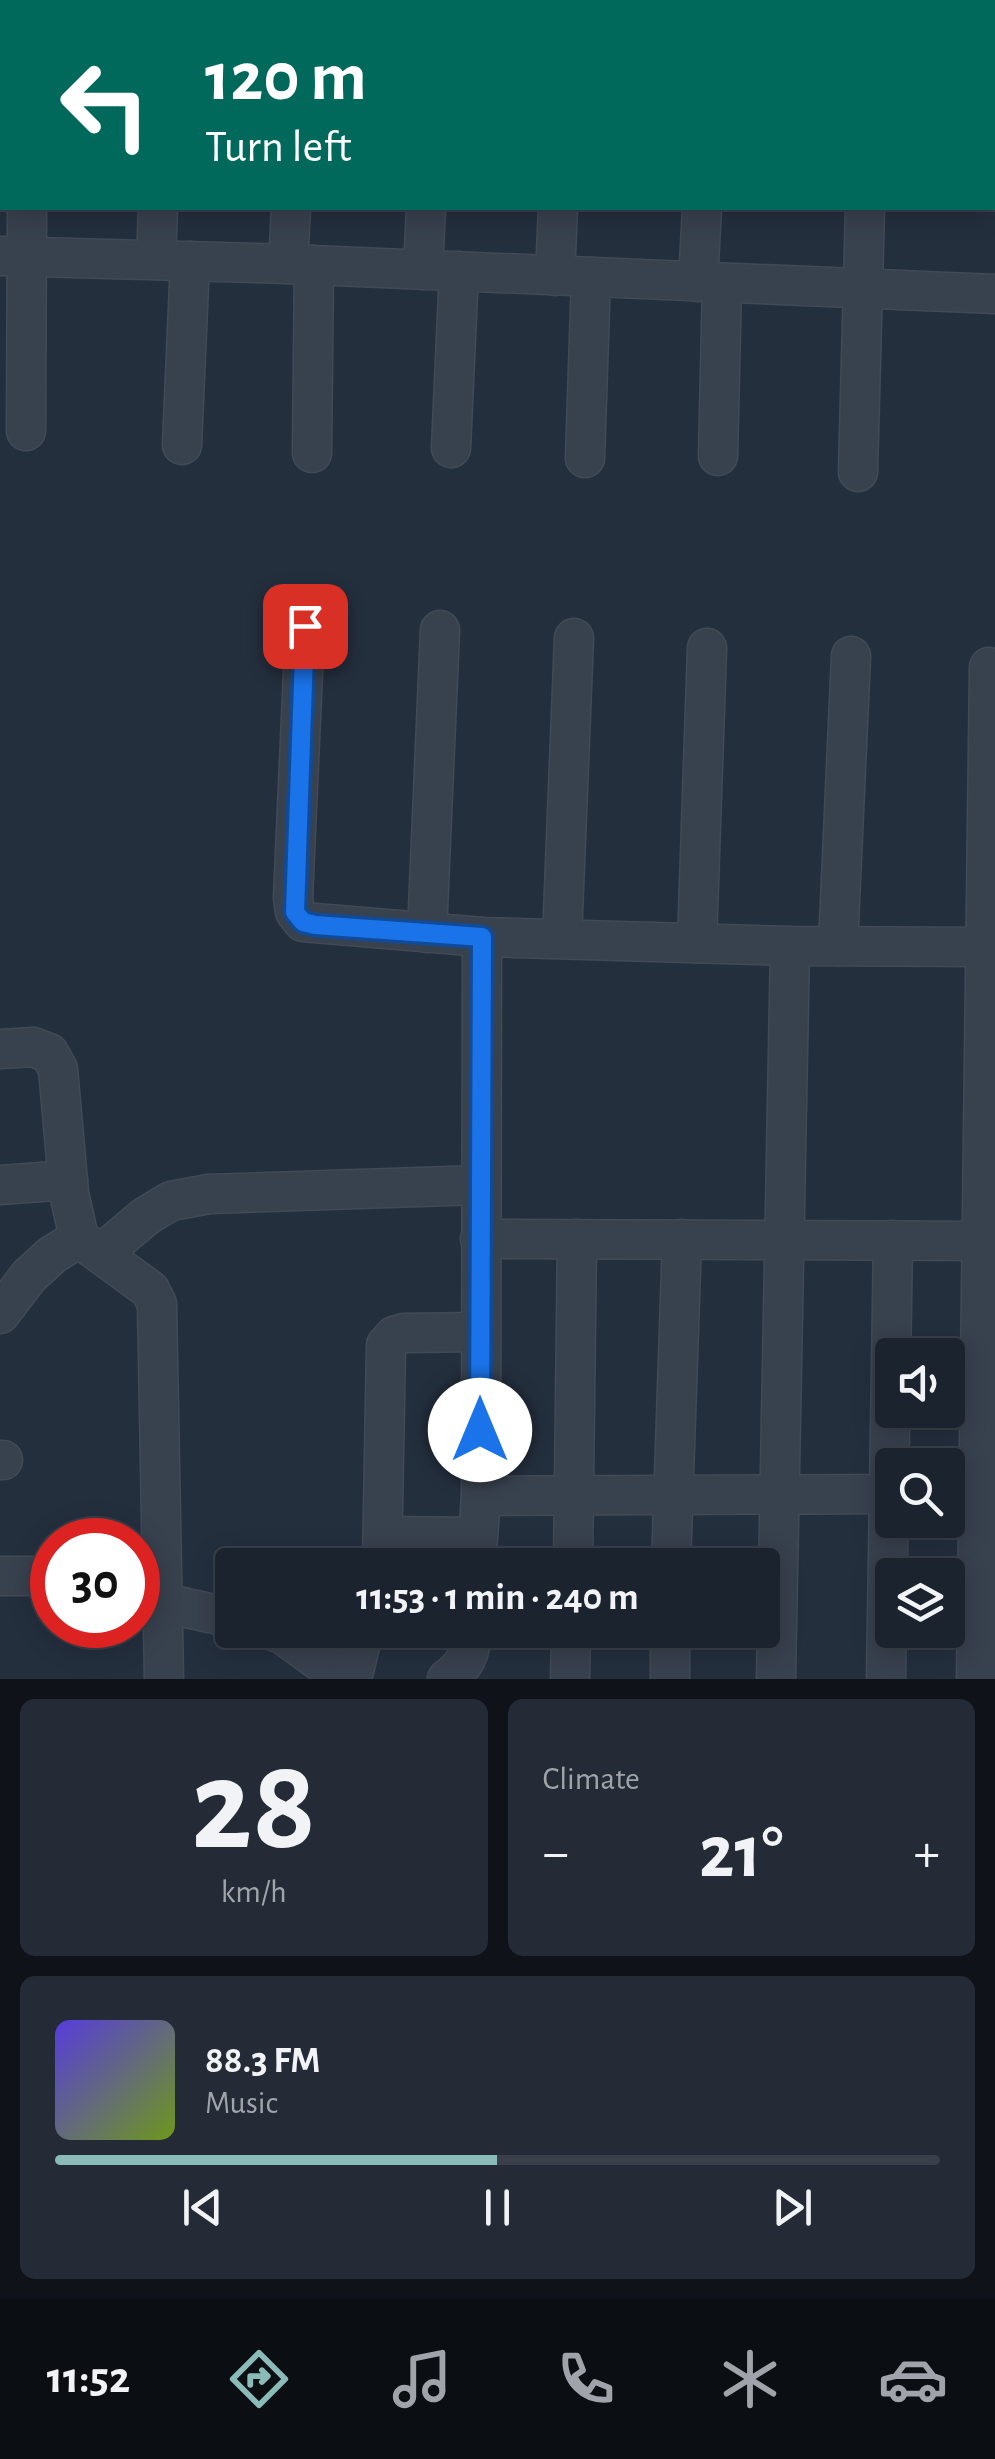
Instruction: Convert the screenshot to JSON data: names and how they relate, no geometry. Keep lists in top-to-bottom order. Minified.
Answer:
{"page":{"turn":["120 m","Turn left"],"limit":"30","trip":"11:53 · 1 min · 240 m","tile":[["28","km/h"],"Climate"],"heat":["−","21°","+"],"song":["88.3 FM","Music"],"tabs":"11:52"}}
